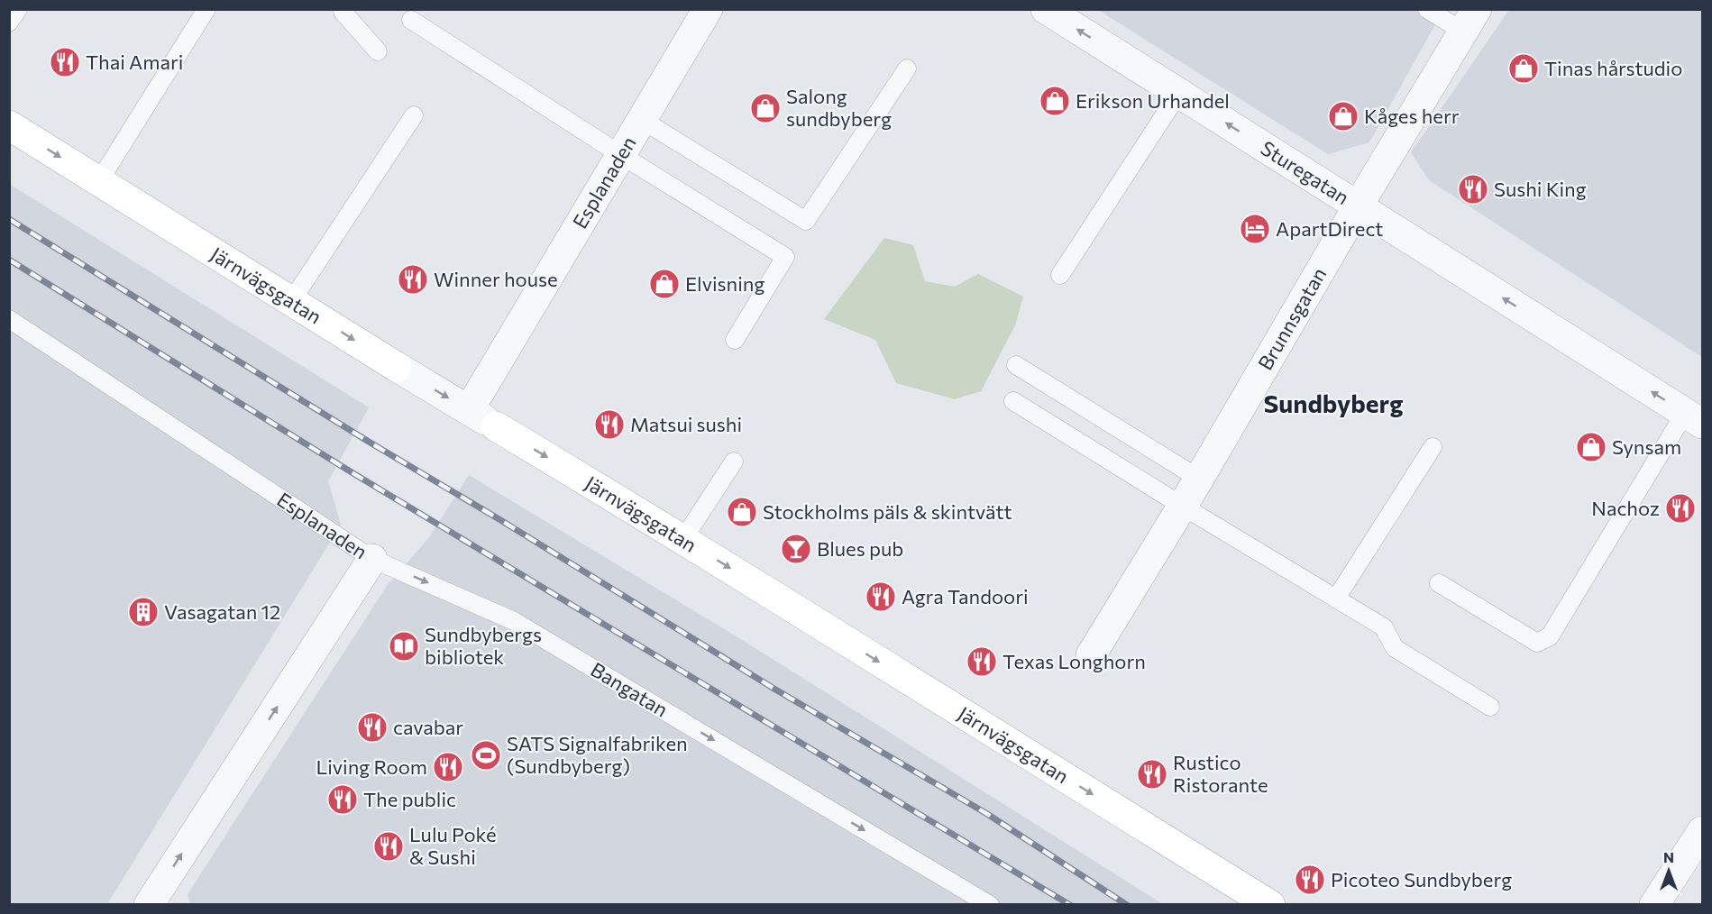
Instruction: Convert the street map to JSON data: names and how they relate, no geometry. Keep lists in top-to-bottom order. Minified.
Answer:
{"streets":{"street":["Sturegatan","Esplanaden","Järnvägsgatan","Brunnsgatan"],"lane":["Bangatan"]},"crossings":[["Sturegatan","Brunnsgatan"],["Esplanaden","Järnvägsgatan"],["Esplanaden","Bangatan"]],"one_way":["Sturegatan","Järnvägsgatan","Bangatan"],"districts":["Sundbyberg"],"places":{"restaurant":["Thai Amari","Sushi King","Winner house","Matsui sushi","Nachoz","Agra Tandoori","Texas Longhorn","cavabar","Living Room","Rustico Ristorante","The public","Lulu Poké & Sushi","Picoteo Sundbyberg"],"shop":["Tinas hårstudio","Erikson Urhandel","Salong sundbyberg","Kåges herr","Elvisning","Synsam","Stockholms päls & skintvätt"],"hotel":["ApartDirect"],"bar":["Blues pub"],"building":["Vasagatan 12"],"library":["Sundbybergs bibliotek"],"sports":["SATS Signalfabriken (Sundbyberg)"]},"north":"top"}
